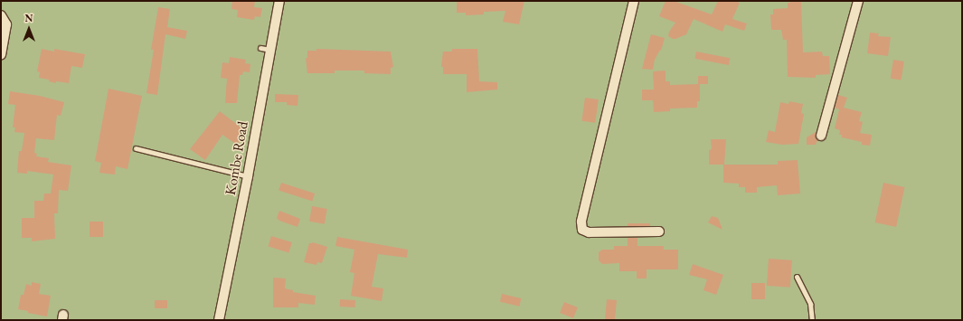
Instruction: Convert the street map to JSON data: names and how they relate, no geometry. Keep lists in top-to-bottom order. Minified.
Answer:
{"streets":{"street":["Kombe Road"]},"north":"top"}
